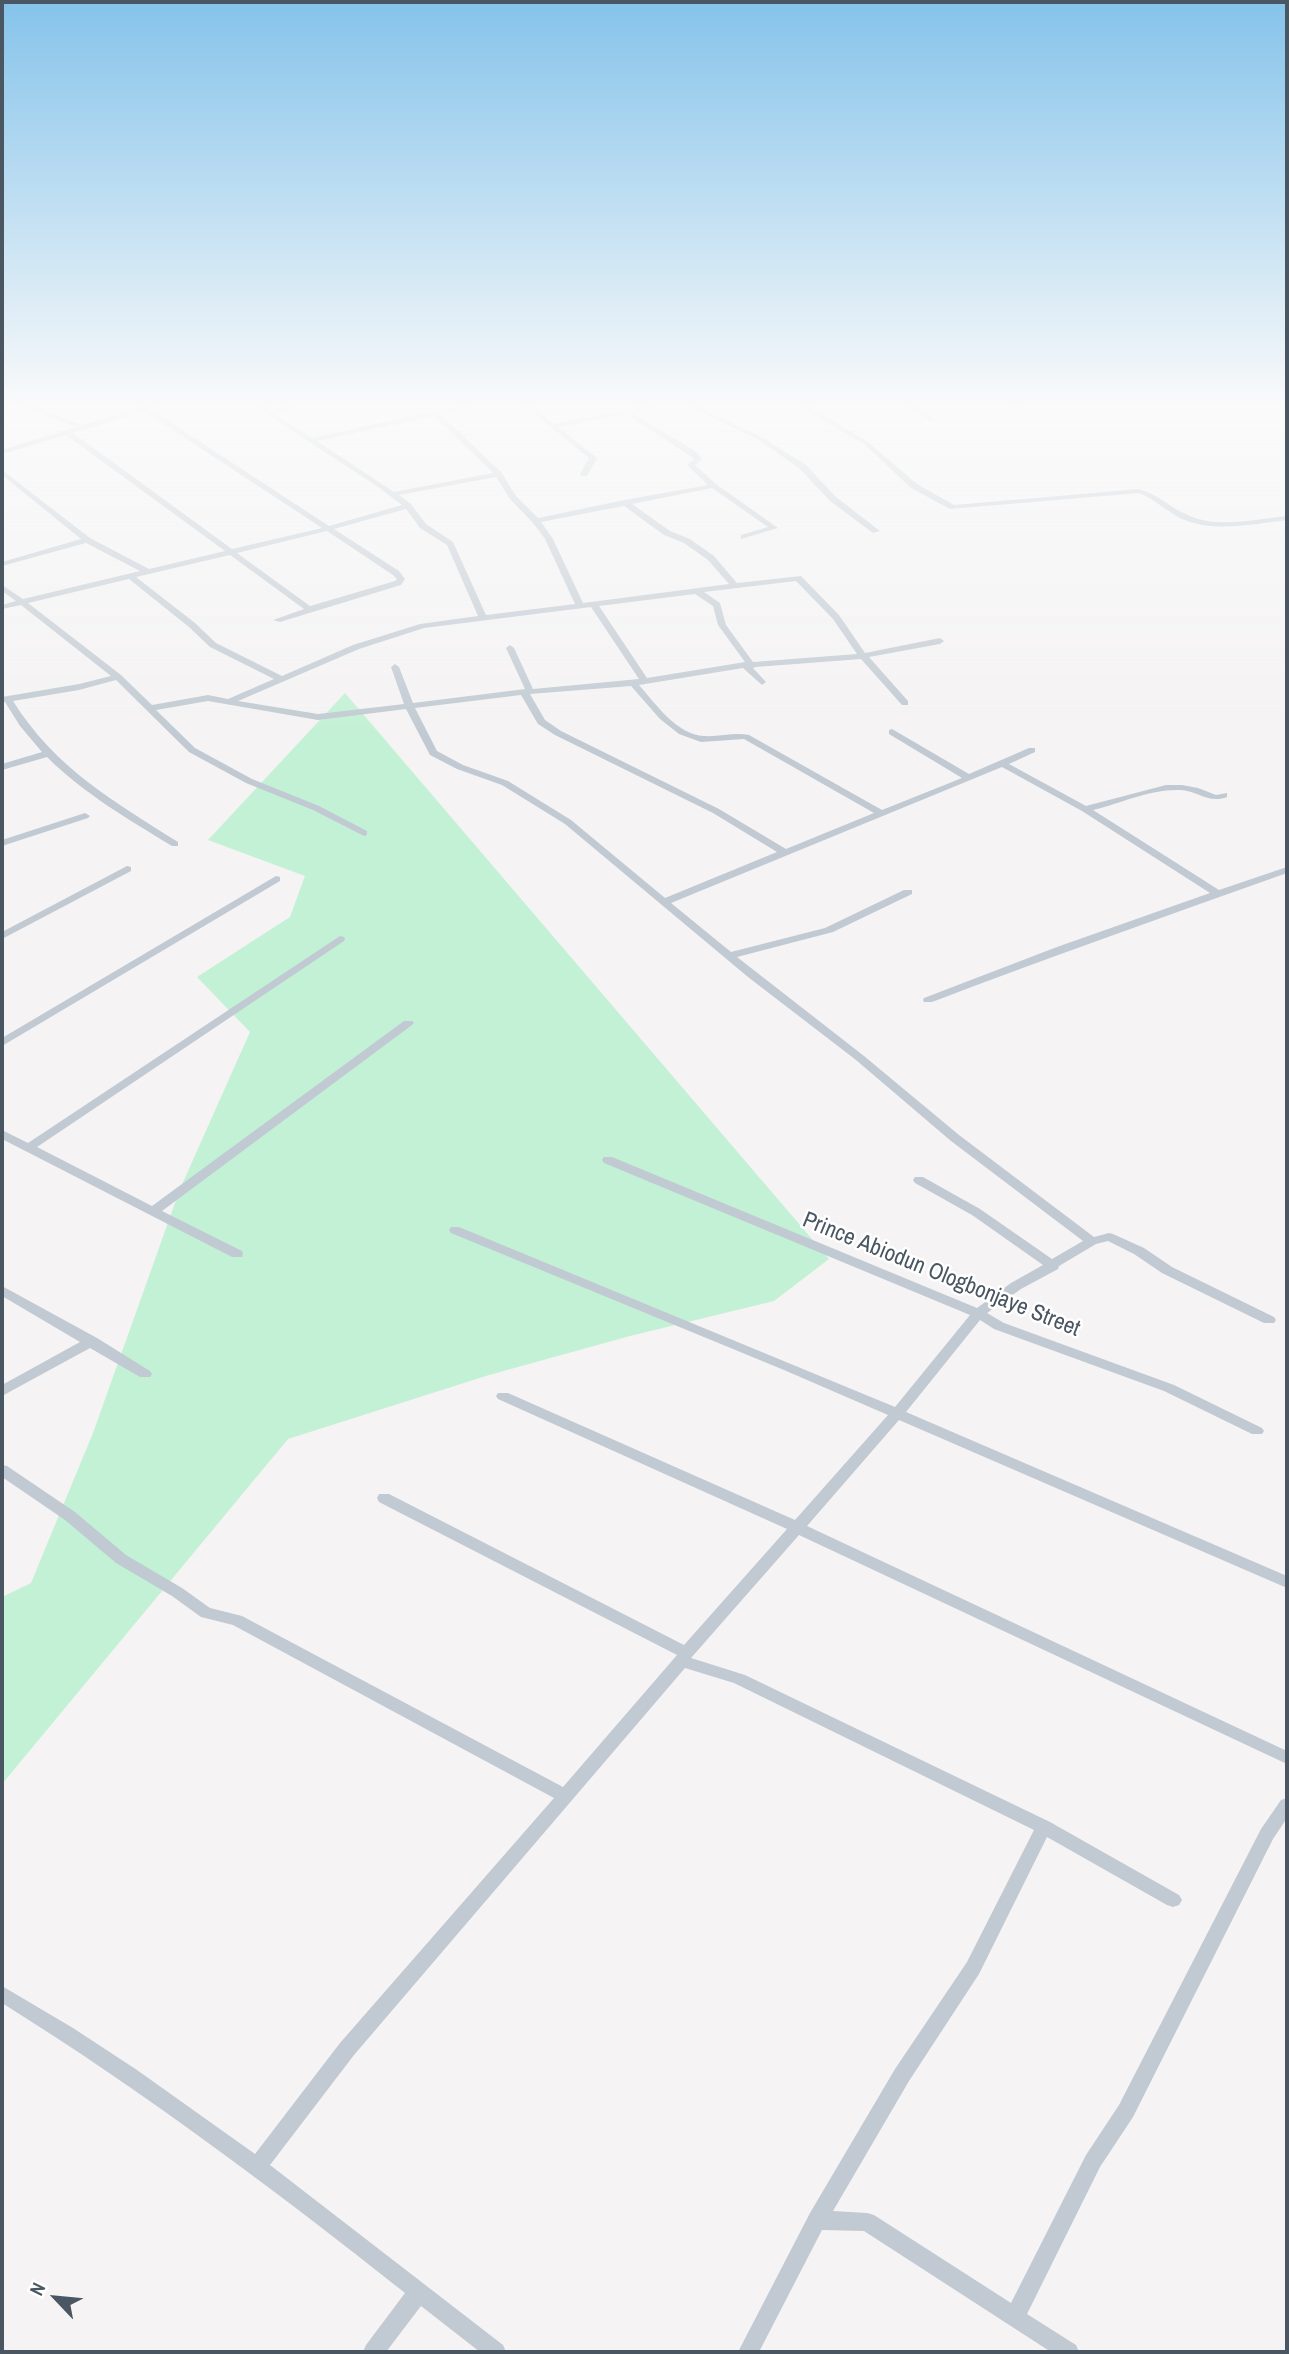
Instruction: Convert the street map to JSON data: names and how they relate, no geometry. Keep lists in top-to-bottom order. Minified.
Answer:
{"streets":{"street":["Prince Abiodun Ologbonjaye Street"]},"north":"top left"}
